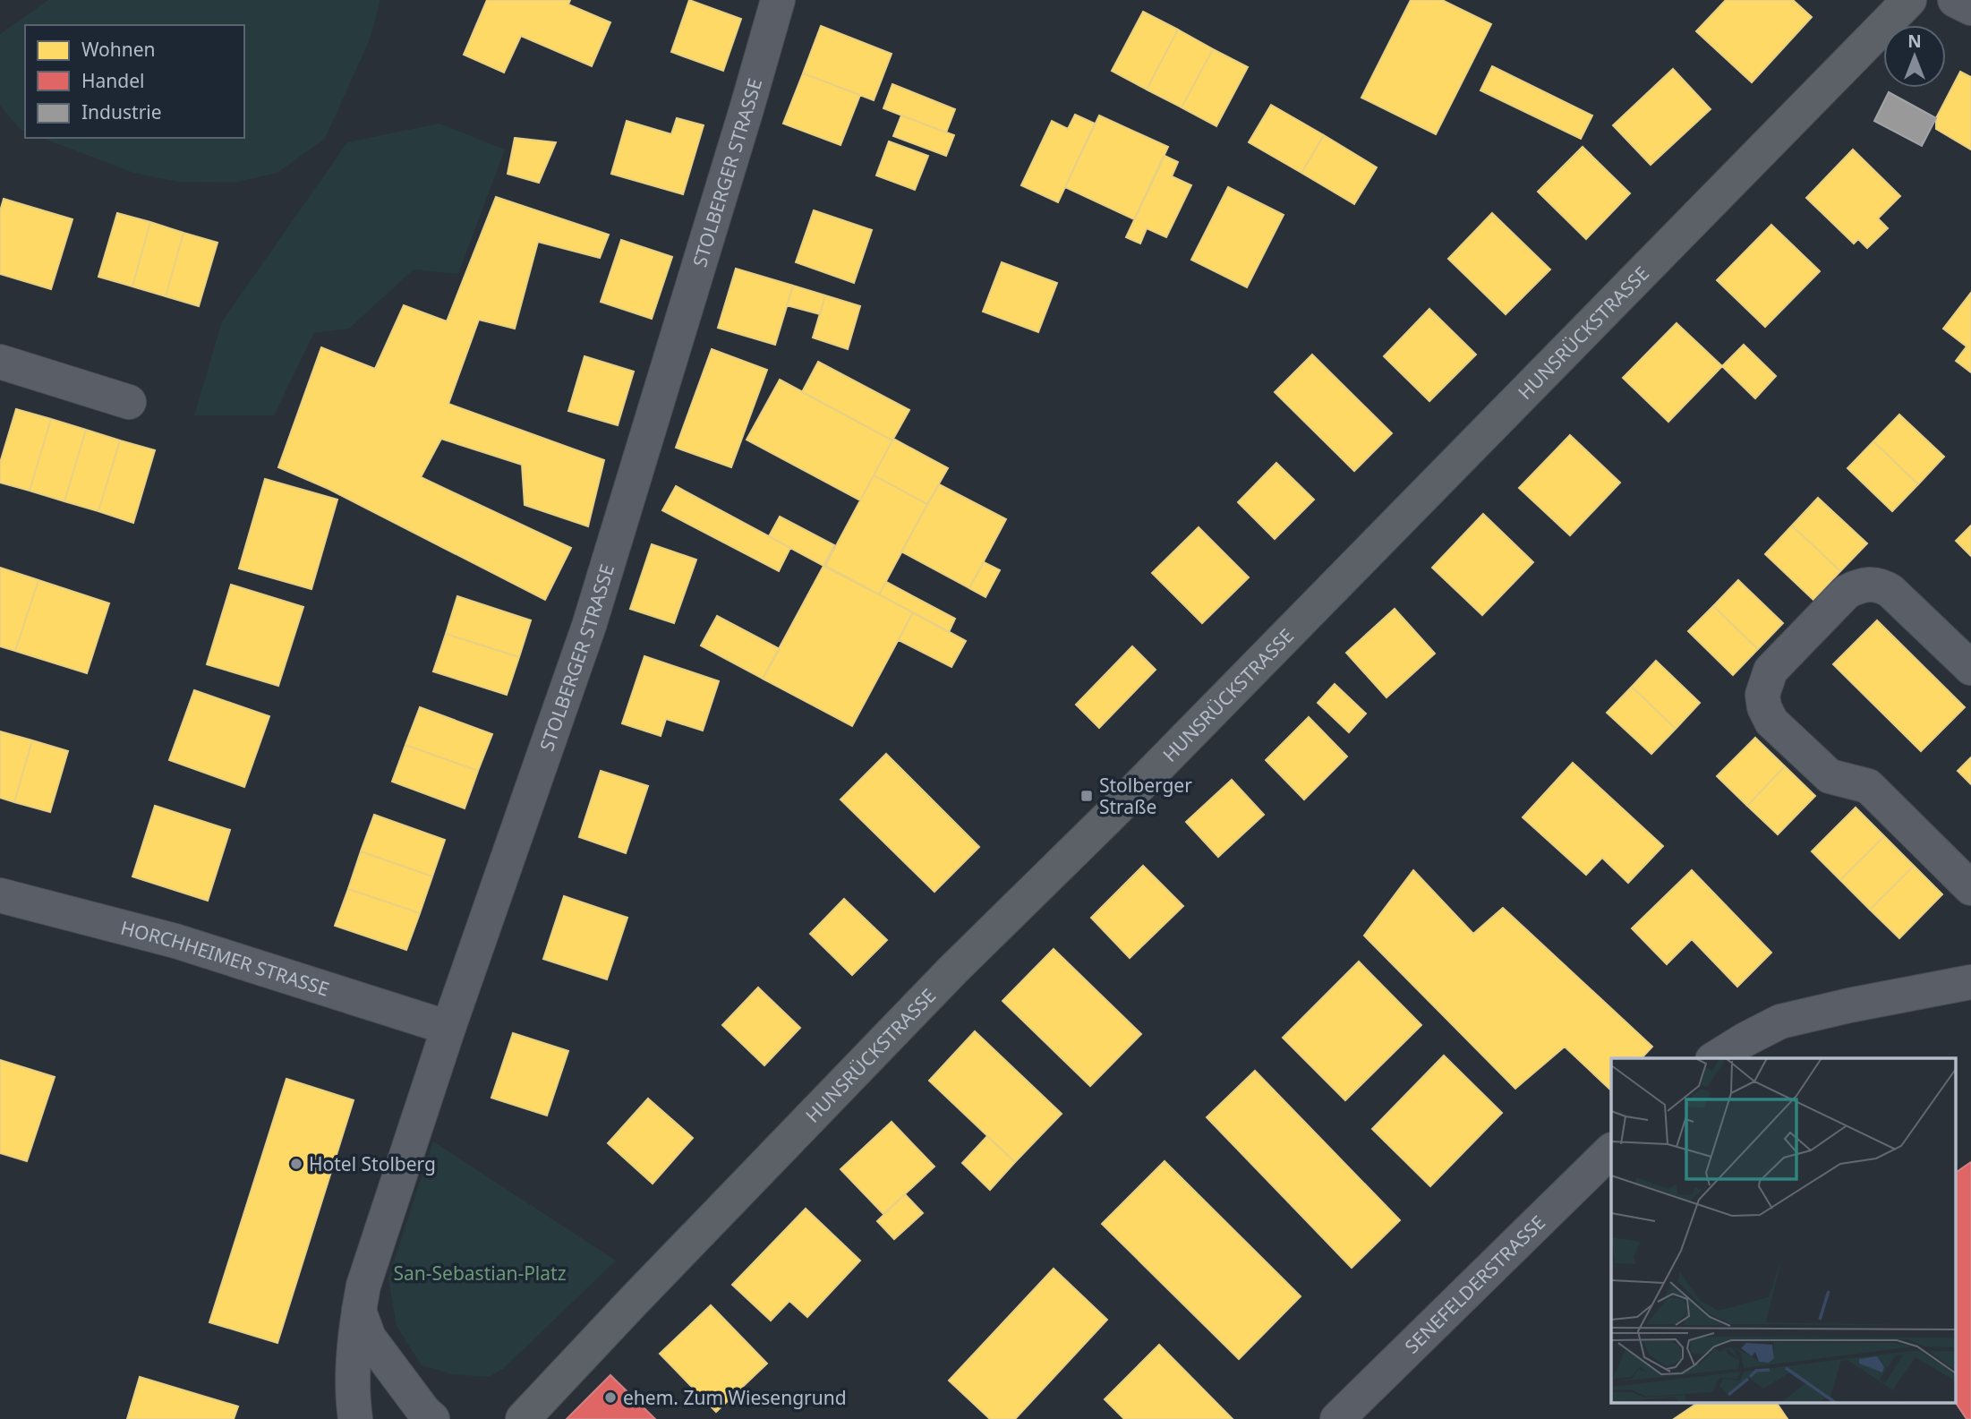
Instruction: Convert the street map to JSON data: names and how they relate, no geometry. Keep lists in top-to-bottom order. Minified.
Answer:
{"streets":{"main road":["HUNSRÜCKSTRASSE"],"street":["STOLBERGER STRASSE","HORCHHEIMER STRASSE","SENEFELDERSTRASSE"]},"crossings":[["STOLBERGER STRASSE","HORCHHEIMER STRASSE"]],"parks":["San-Sebastian-Platz"],"places":{"transit":["Stolberger Straße"],"other":["Hotel Stolberg","ehem. Zum Wiesengrund"]},"legend":["Wohnen","Handel","Industrie"],"north":"top"}
